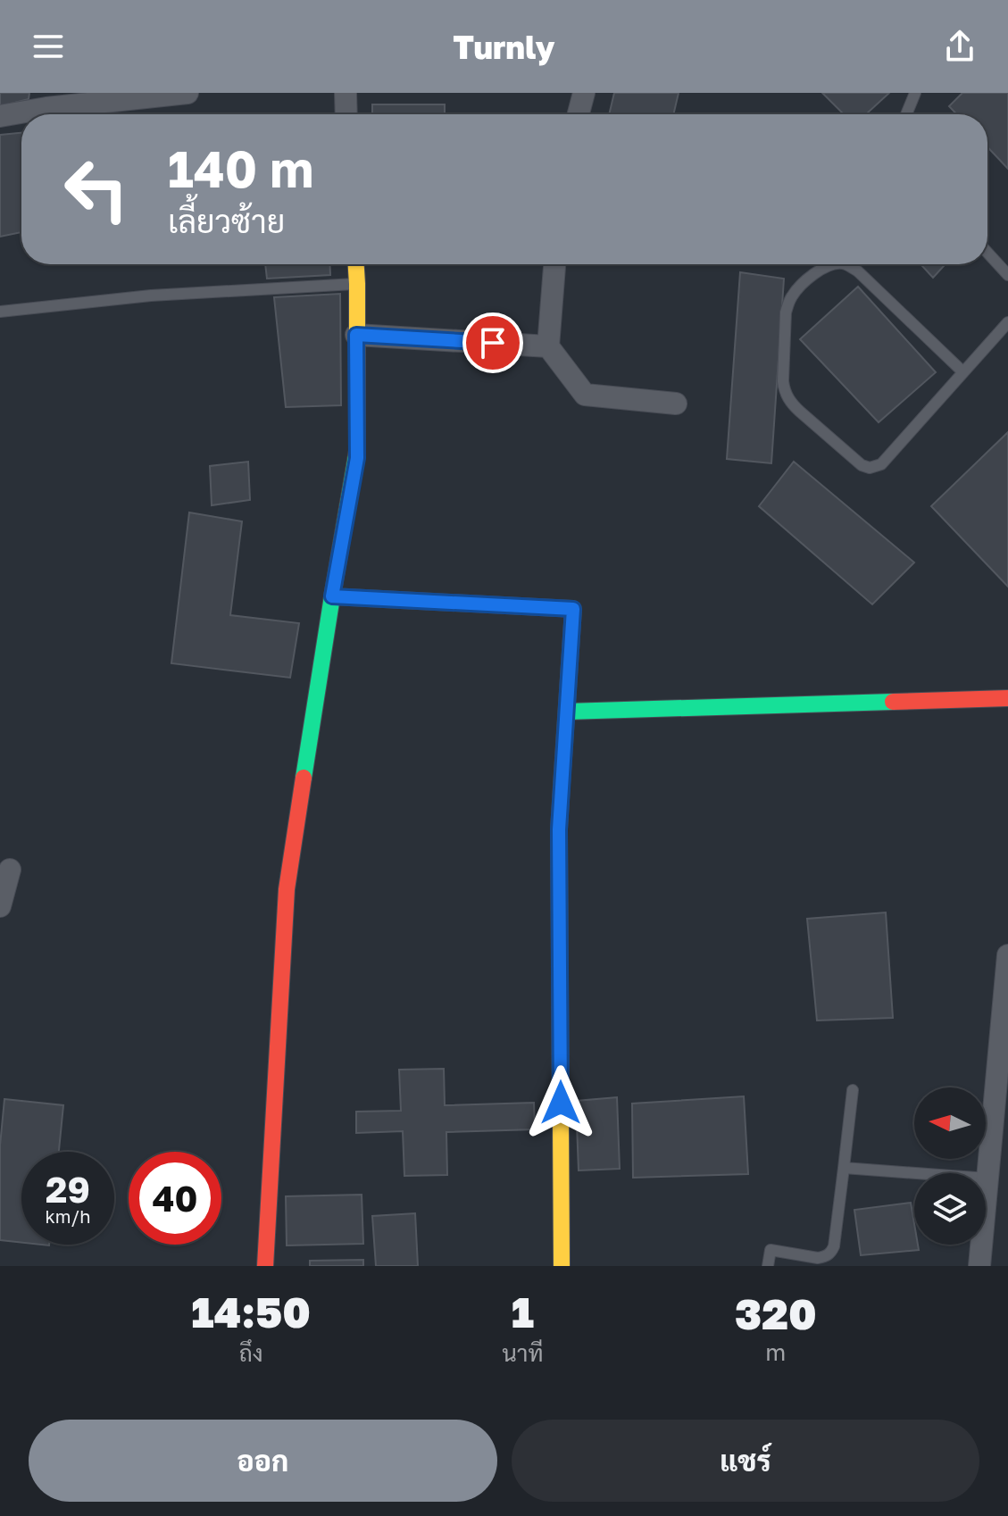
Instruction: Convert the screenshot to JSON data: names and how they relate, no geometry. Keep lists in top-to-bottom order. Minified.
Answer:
{"north":"left","page":{"header":"Turnly","turn":["140 m","เลี้ยวซ้าย"],"speed":"29 km/h","limit":"40","eta":["14:50","ถึง","1","นาที","320","m"],"buttons":["ออก","แชร์"]}}
